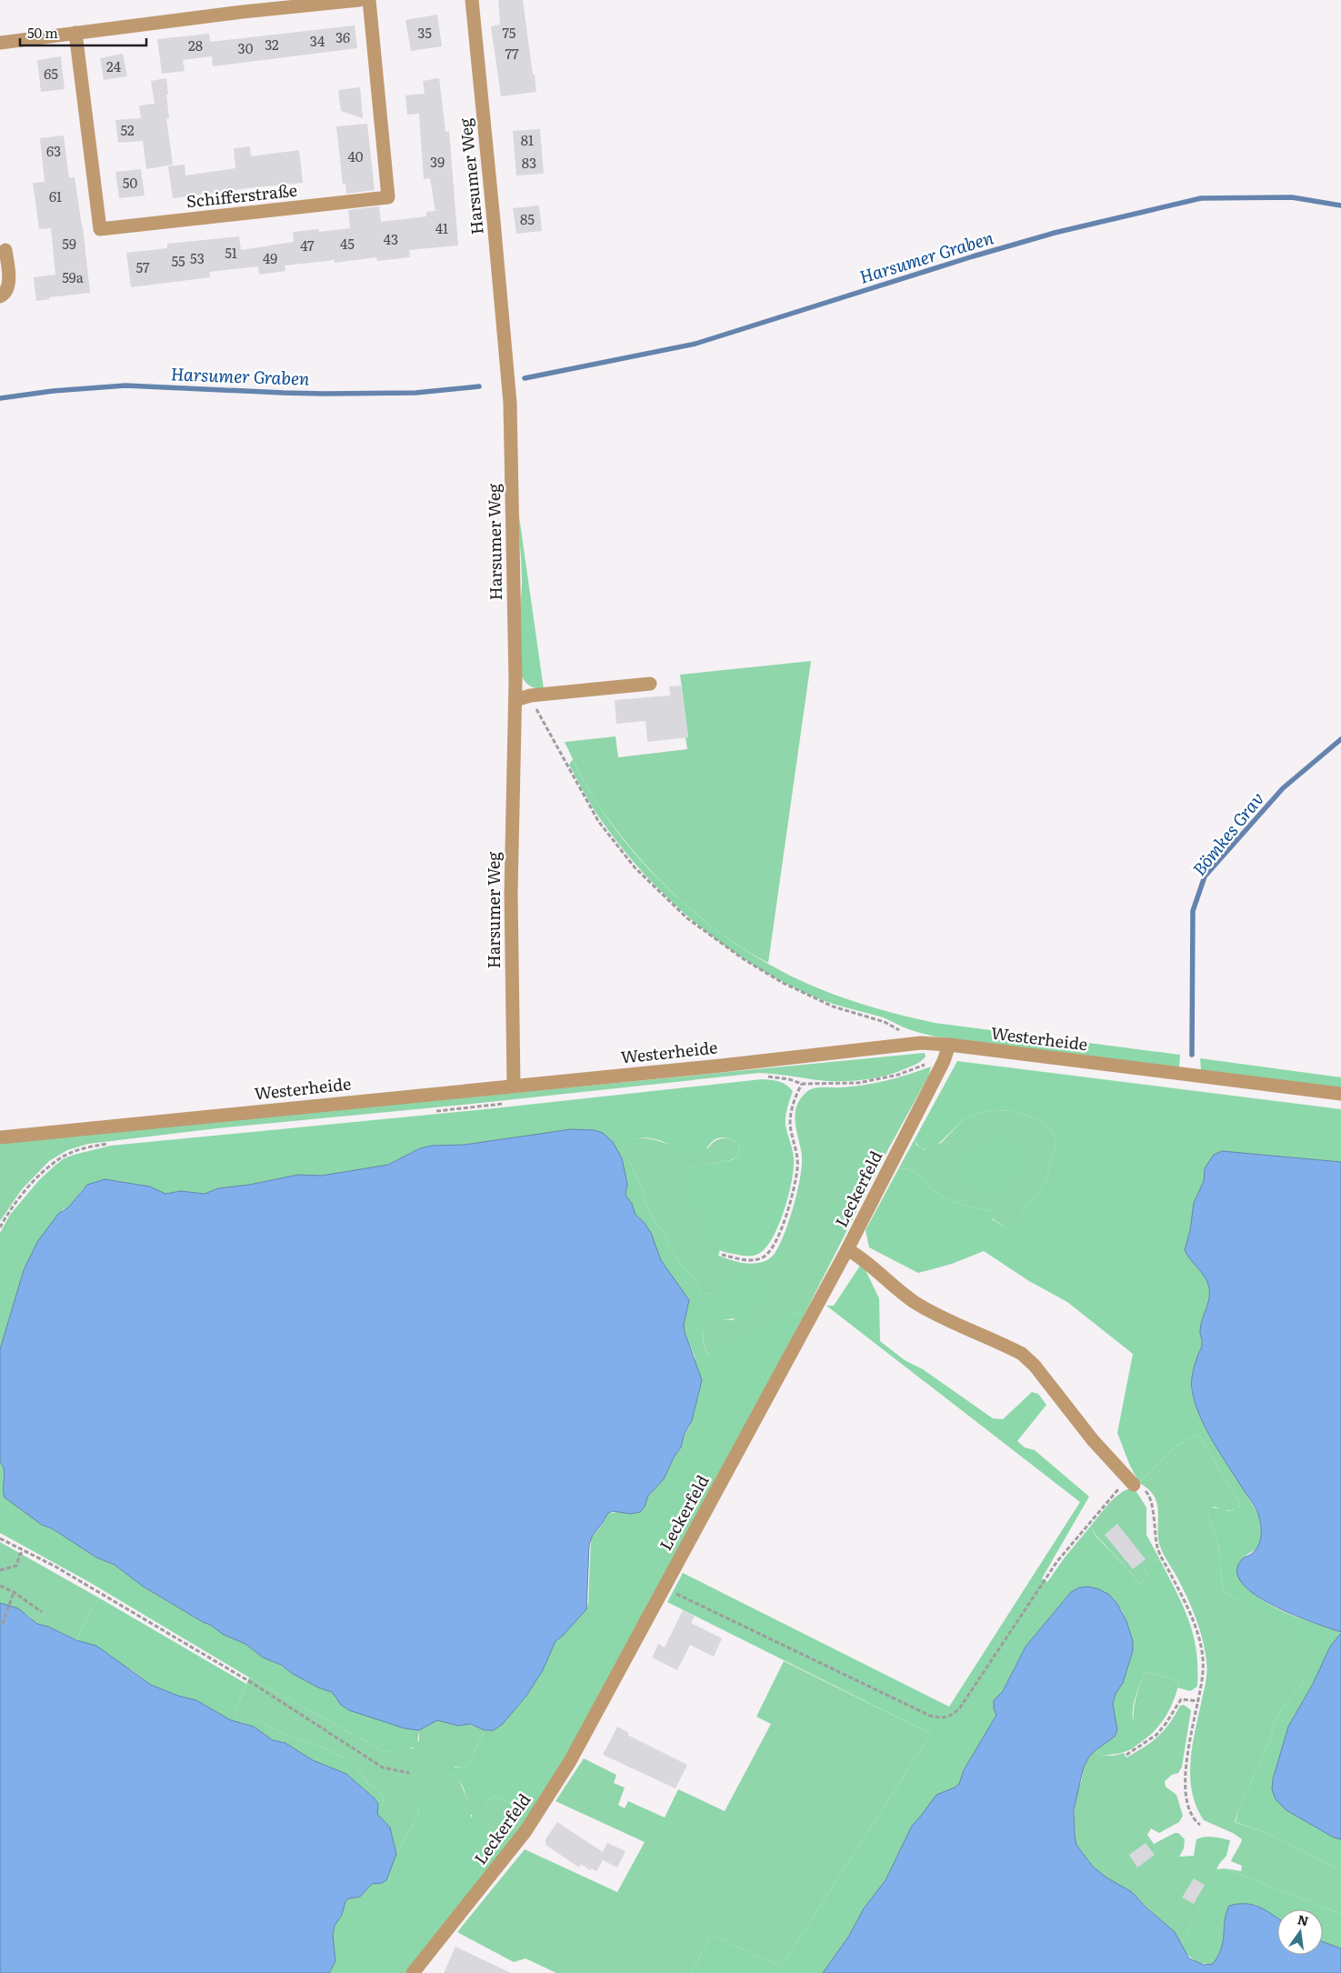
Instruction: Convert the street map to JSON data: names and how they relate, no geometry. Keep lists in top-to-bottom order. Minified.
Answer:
{"streets":{"street":["Harsumer Weg","Schifferstraße","Westerheide","Leckerfeld"]},"crossings":[["Harsumer Weg","Westerheide"],["Westerheide","Leckerfeld"]],"water":["Harsumer Graben","Bömkes Grav"],"house_numbers":["35","75","36","34","32","28","30","77","24","65","52","81","63","40","39","83","50","61","85","41","43","59","45","47","51","53","49","55","57","59a"],"scale_bar":"50 m","north":"top"}
